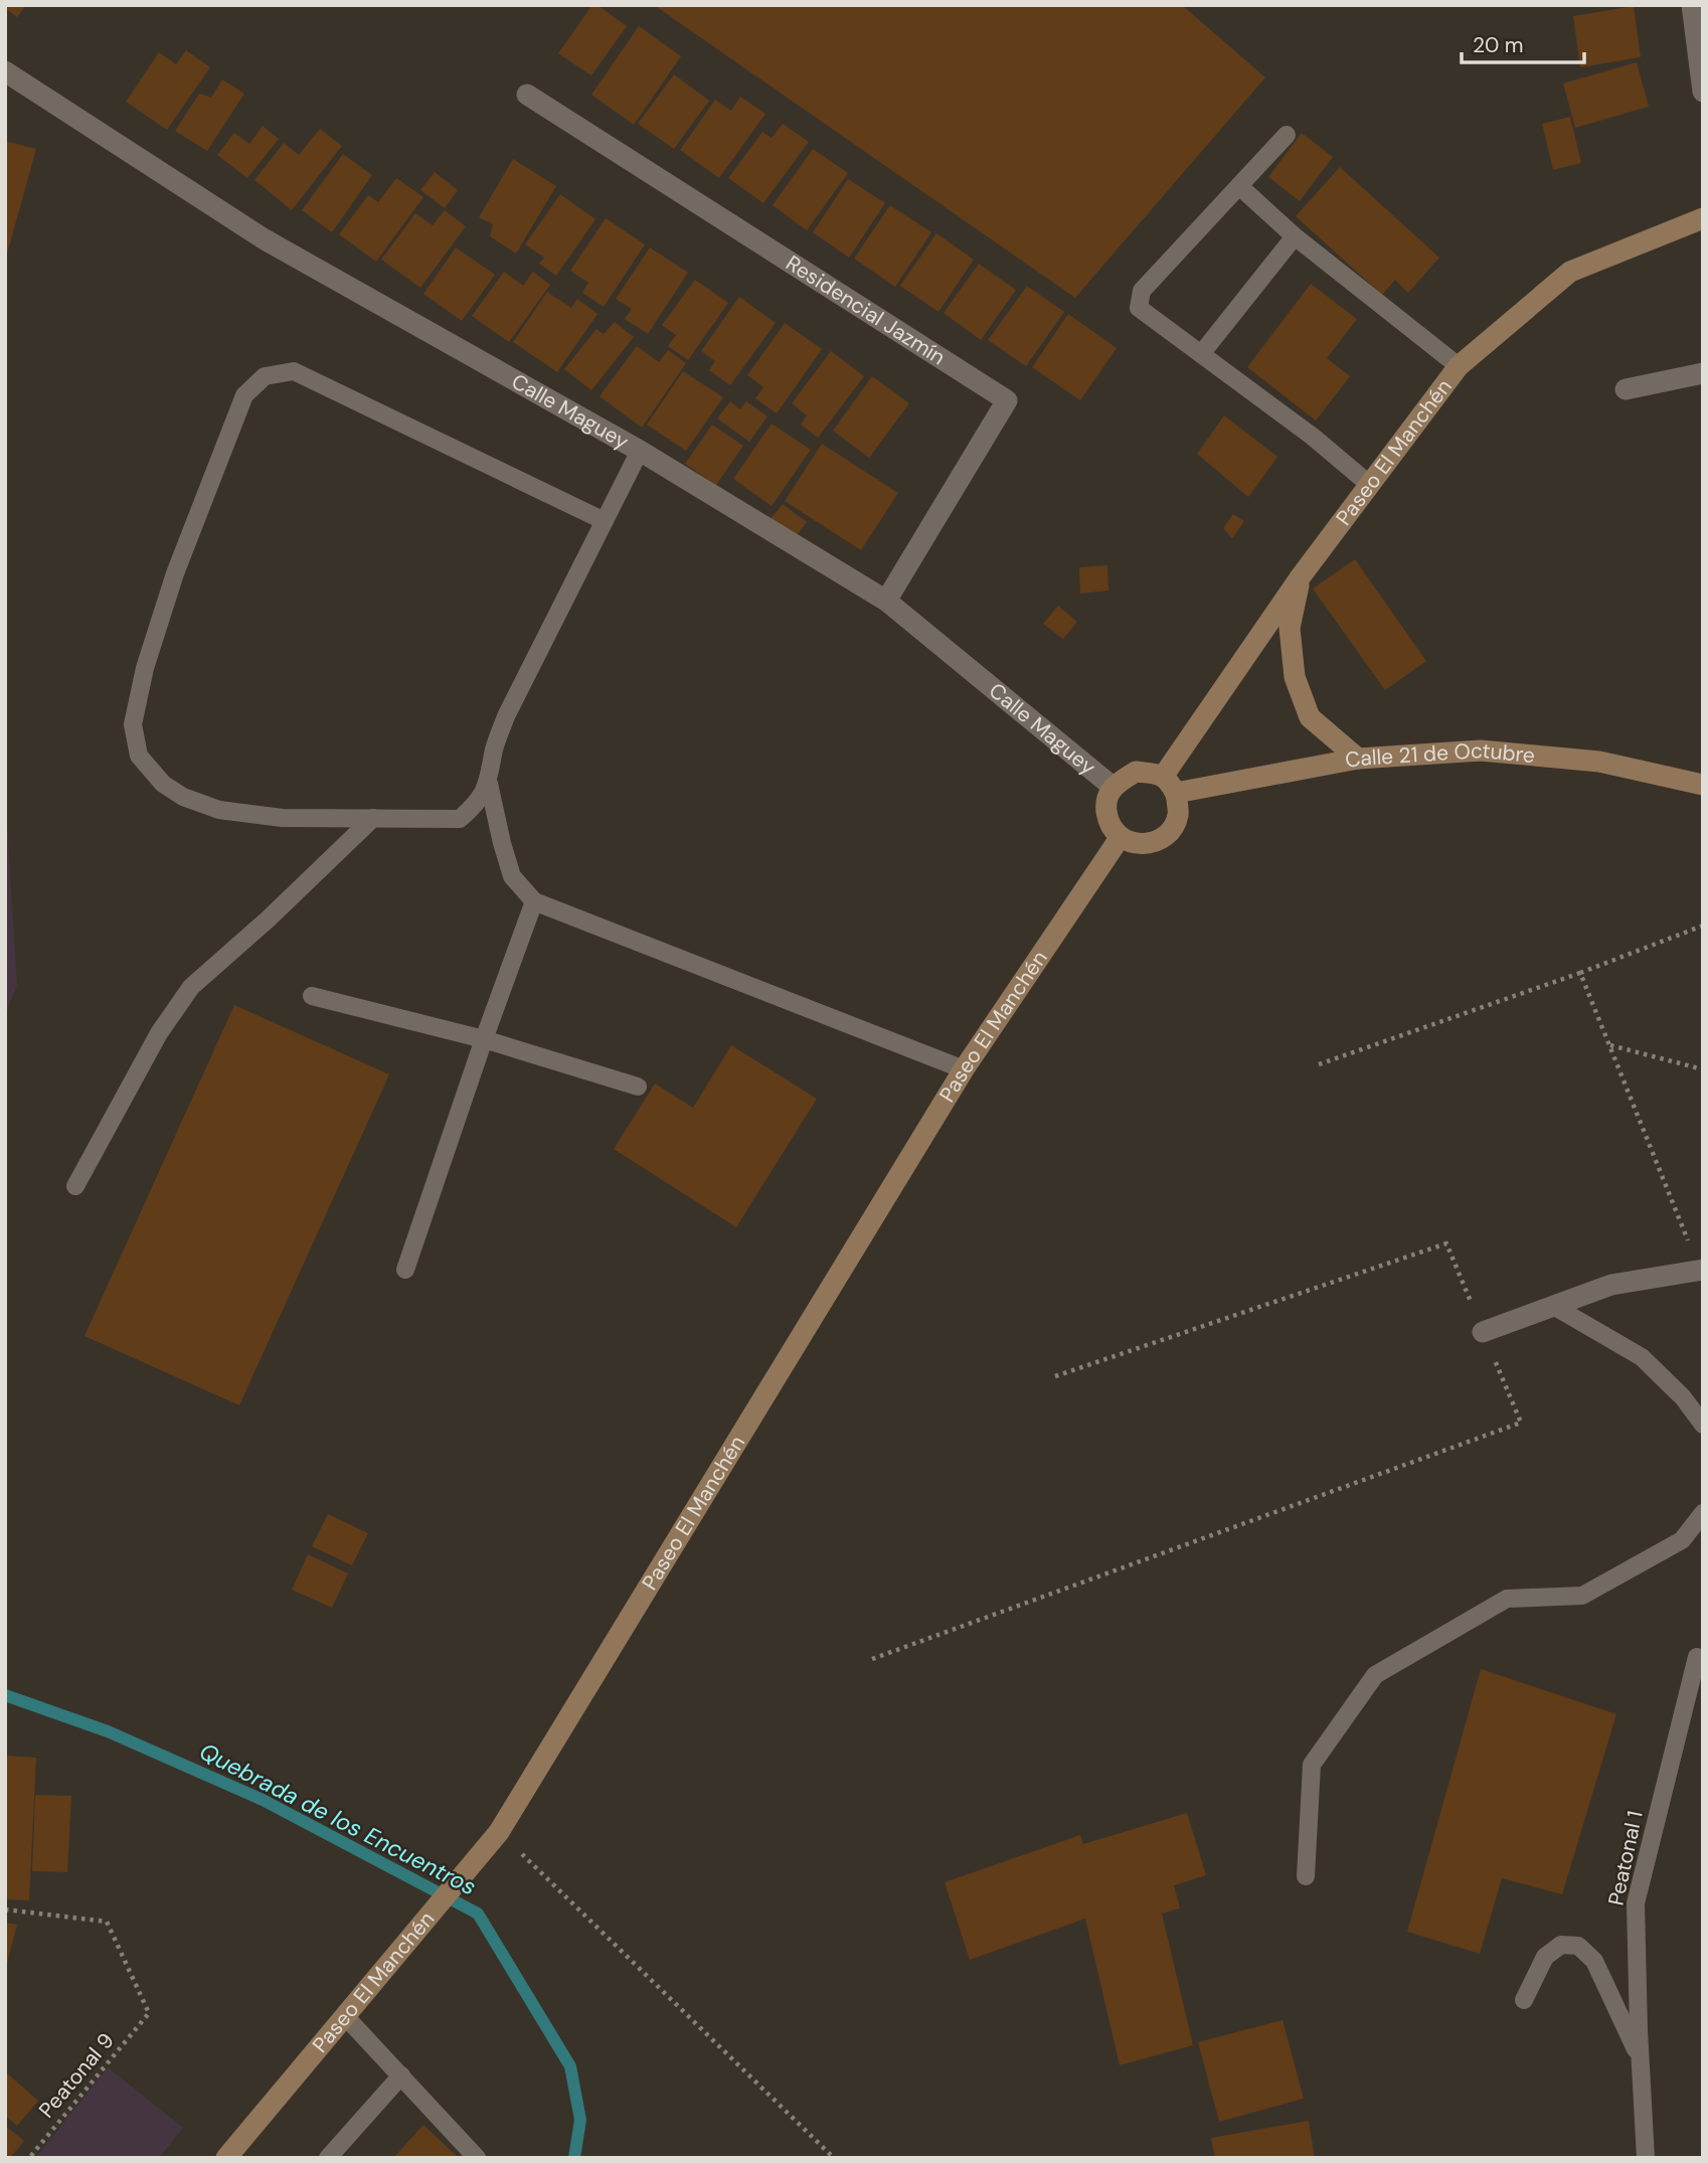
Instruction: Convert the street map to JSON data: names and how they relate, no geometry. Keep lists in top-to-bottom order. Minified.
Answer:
{"streets":{"street":["Residencial Jazmín","Calle Maguey","Paseo El Manchén","Calle 21 de Octubre"],"lane":["Peatonal 1"],"path":["Peatonal 9"]},"crossings":[["Residencial Jazmín","Calle Maguey"],["Calle Maguey","Paseo El Manchén"],["Calle Maguey","Calle 21 de Octubre"],["Paseo El Manchén","Calle 21 de Octubre"]],"water":["Quebrada de los Encuentros"],"scale_bar":"20 m"}
